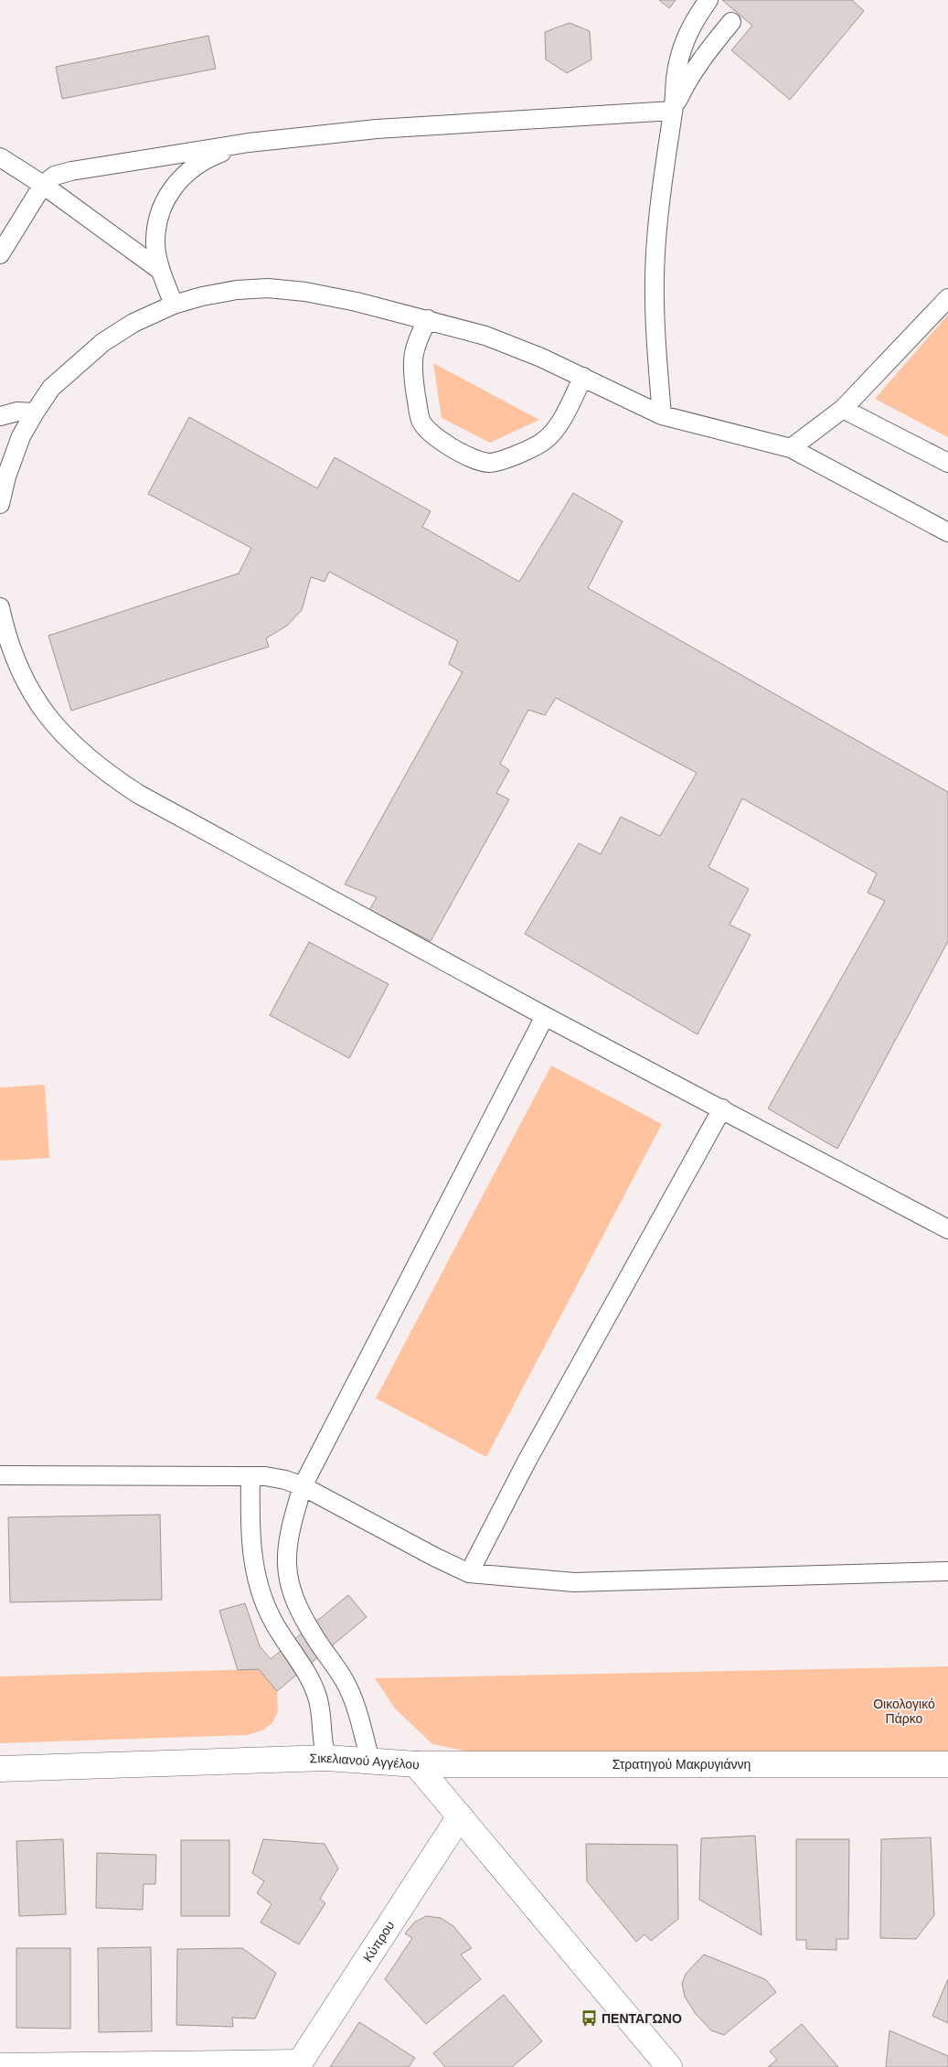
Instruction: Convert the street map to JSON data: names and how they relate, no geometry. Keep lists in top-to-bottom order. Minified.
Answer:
{"streets":{"street":["Στρατηγού Μακρυγιάννη","Σικελιανού Αγγέλου","Κύπρου"]},"crossings":[["Στρατηγού Μακρυγιάννη","Σικελιανού Αγγέλου"],["Σικελιανού Αγγέλου","Κύπρου"]],"parks":["Οικολογικό Πάρκο"],"places":{"bus stop":["ΠΕΝΤΑΓΩΝΟ"]}}
